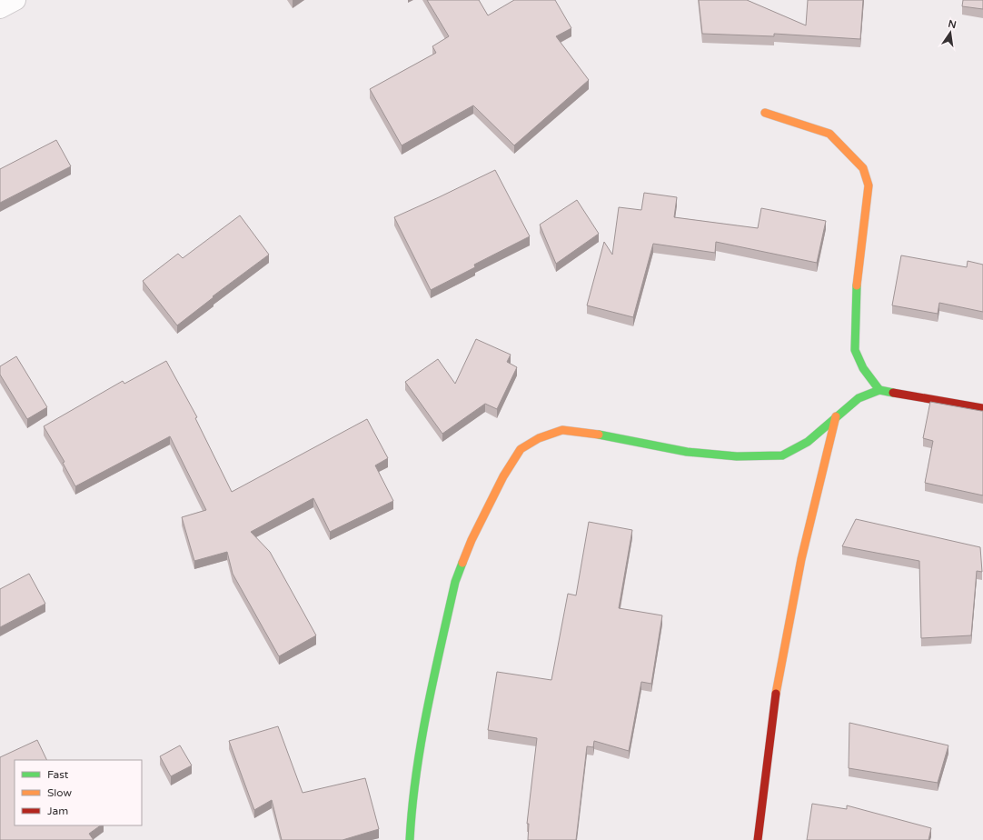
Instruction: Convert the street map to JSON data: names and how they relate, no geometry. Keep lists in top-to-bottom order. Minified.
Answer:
{"legend":["Fast","Slow","Jam"],"north":"top"}
